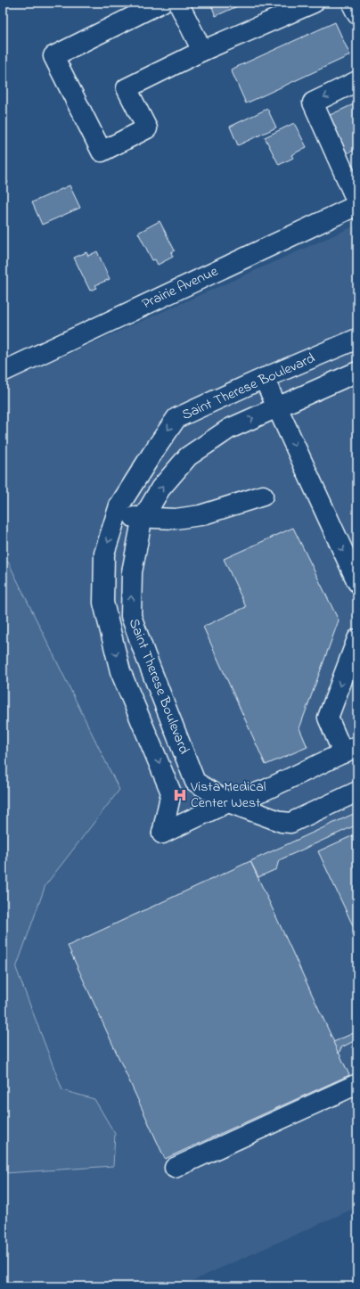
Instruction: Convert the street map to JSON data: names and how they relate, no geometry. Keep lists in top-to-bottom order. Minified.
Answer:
{"streets":{"street":["Prairie Avenue","Saint Therese Boulevard"]},"places":{"hospital":["Vista Medical Center West"]}}
